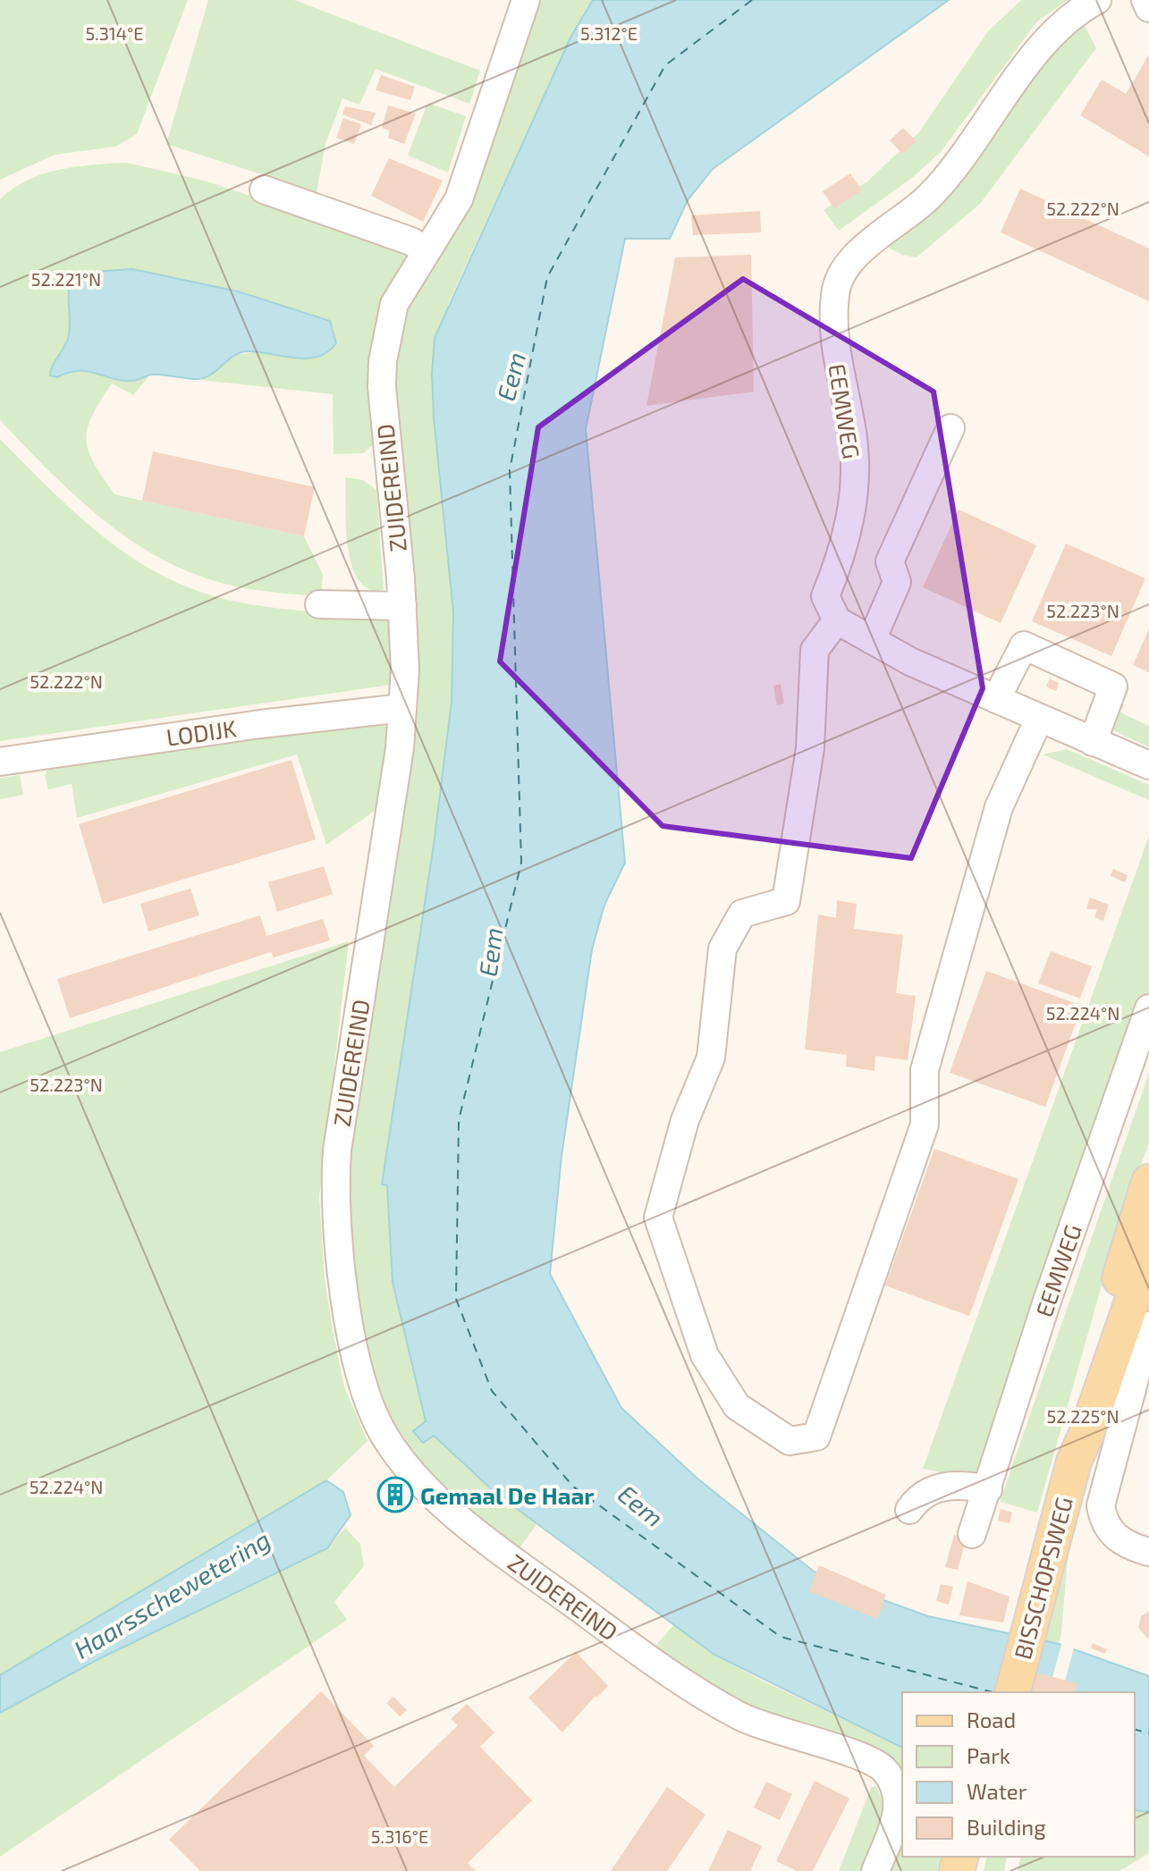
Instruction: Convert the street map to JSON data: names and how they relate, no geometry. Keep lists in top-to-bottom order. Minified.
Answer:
{"streets":{"main road":["BISSCHOPSWEG"],"street":["EEMWEG","ZUIDEREIND","LODIJK"]},"crossings":[["ZUIDEREIND","LODIJK"]],"water":["Eem","Haarsschewetering"],"places":{"building":["Gemaal De Haar"]},"legend":["Road","Park","Water","Building"],"coordinates":["5.314°E","5.312°E","52.222°N","52.221°N","52.223°N","52.224°N","52.225°N","5.316°E"]}
